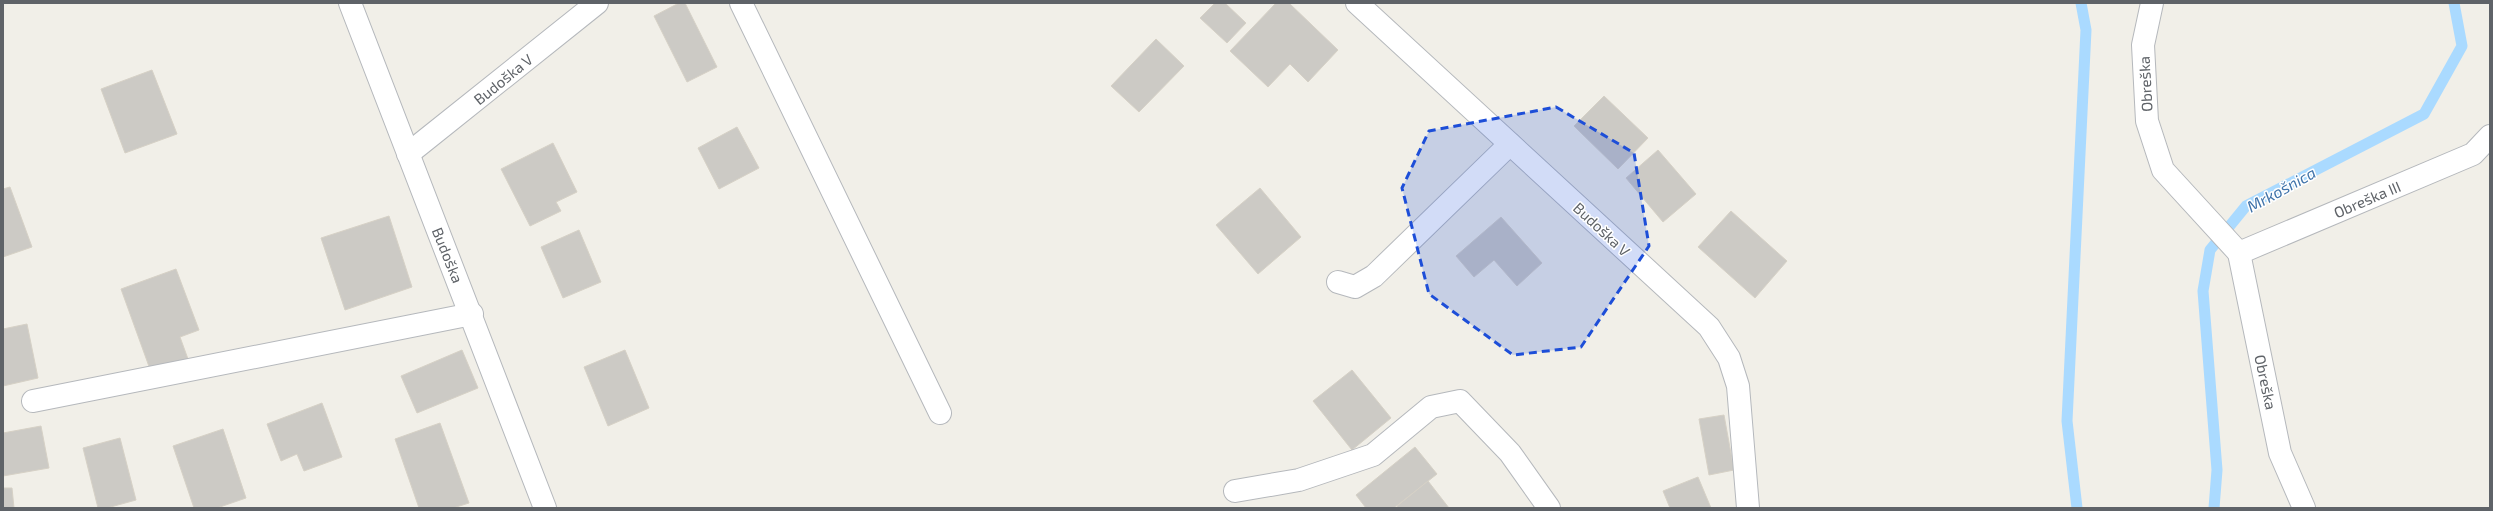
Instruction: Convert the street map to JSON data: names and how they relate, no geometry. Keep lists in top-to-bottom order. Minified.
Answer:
{"streets":{"street":["Budoška V","Obreška","Obreška III","Budoška"]},"crossings":[["Budoška V","Budoška"],["Obreška","Obreška III"]],"water":["Mrkošnica"]}
